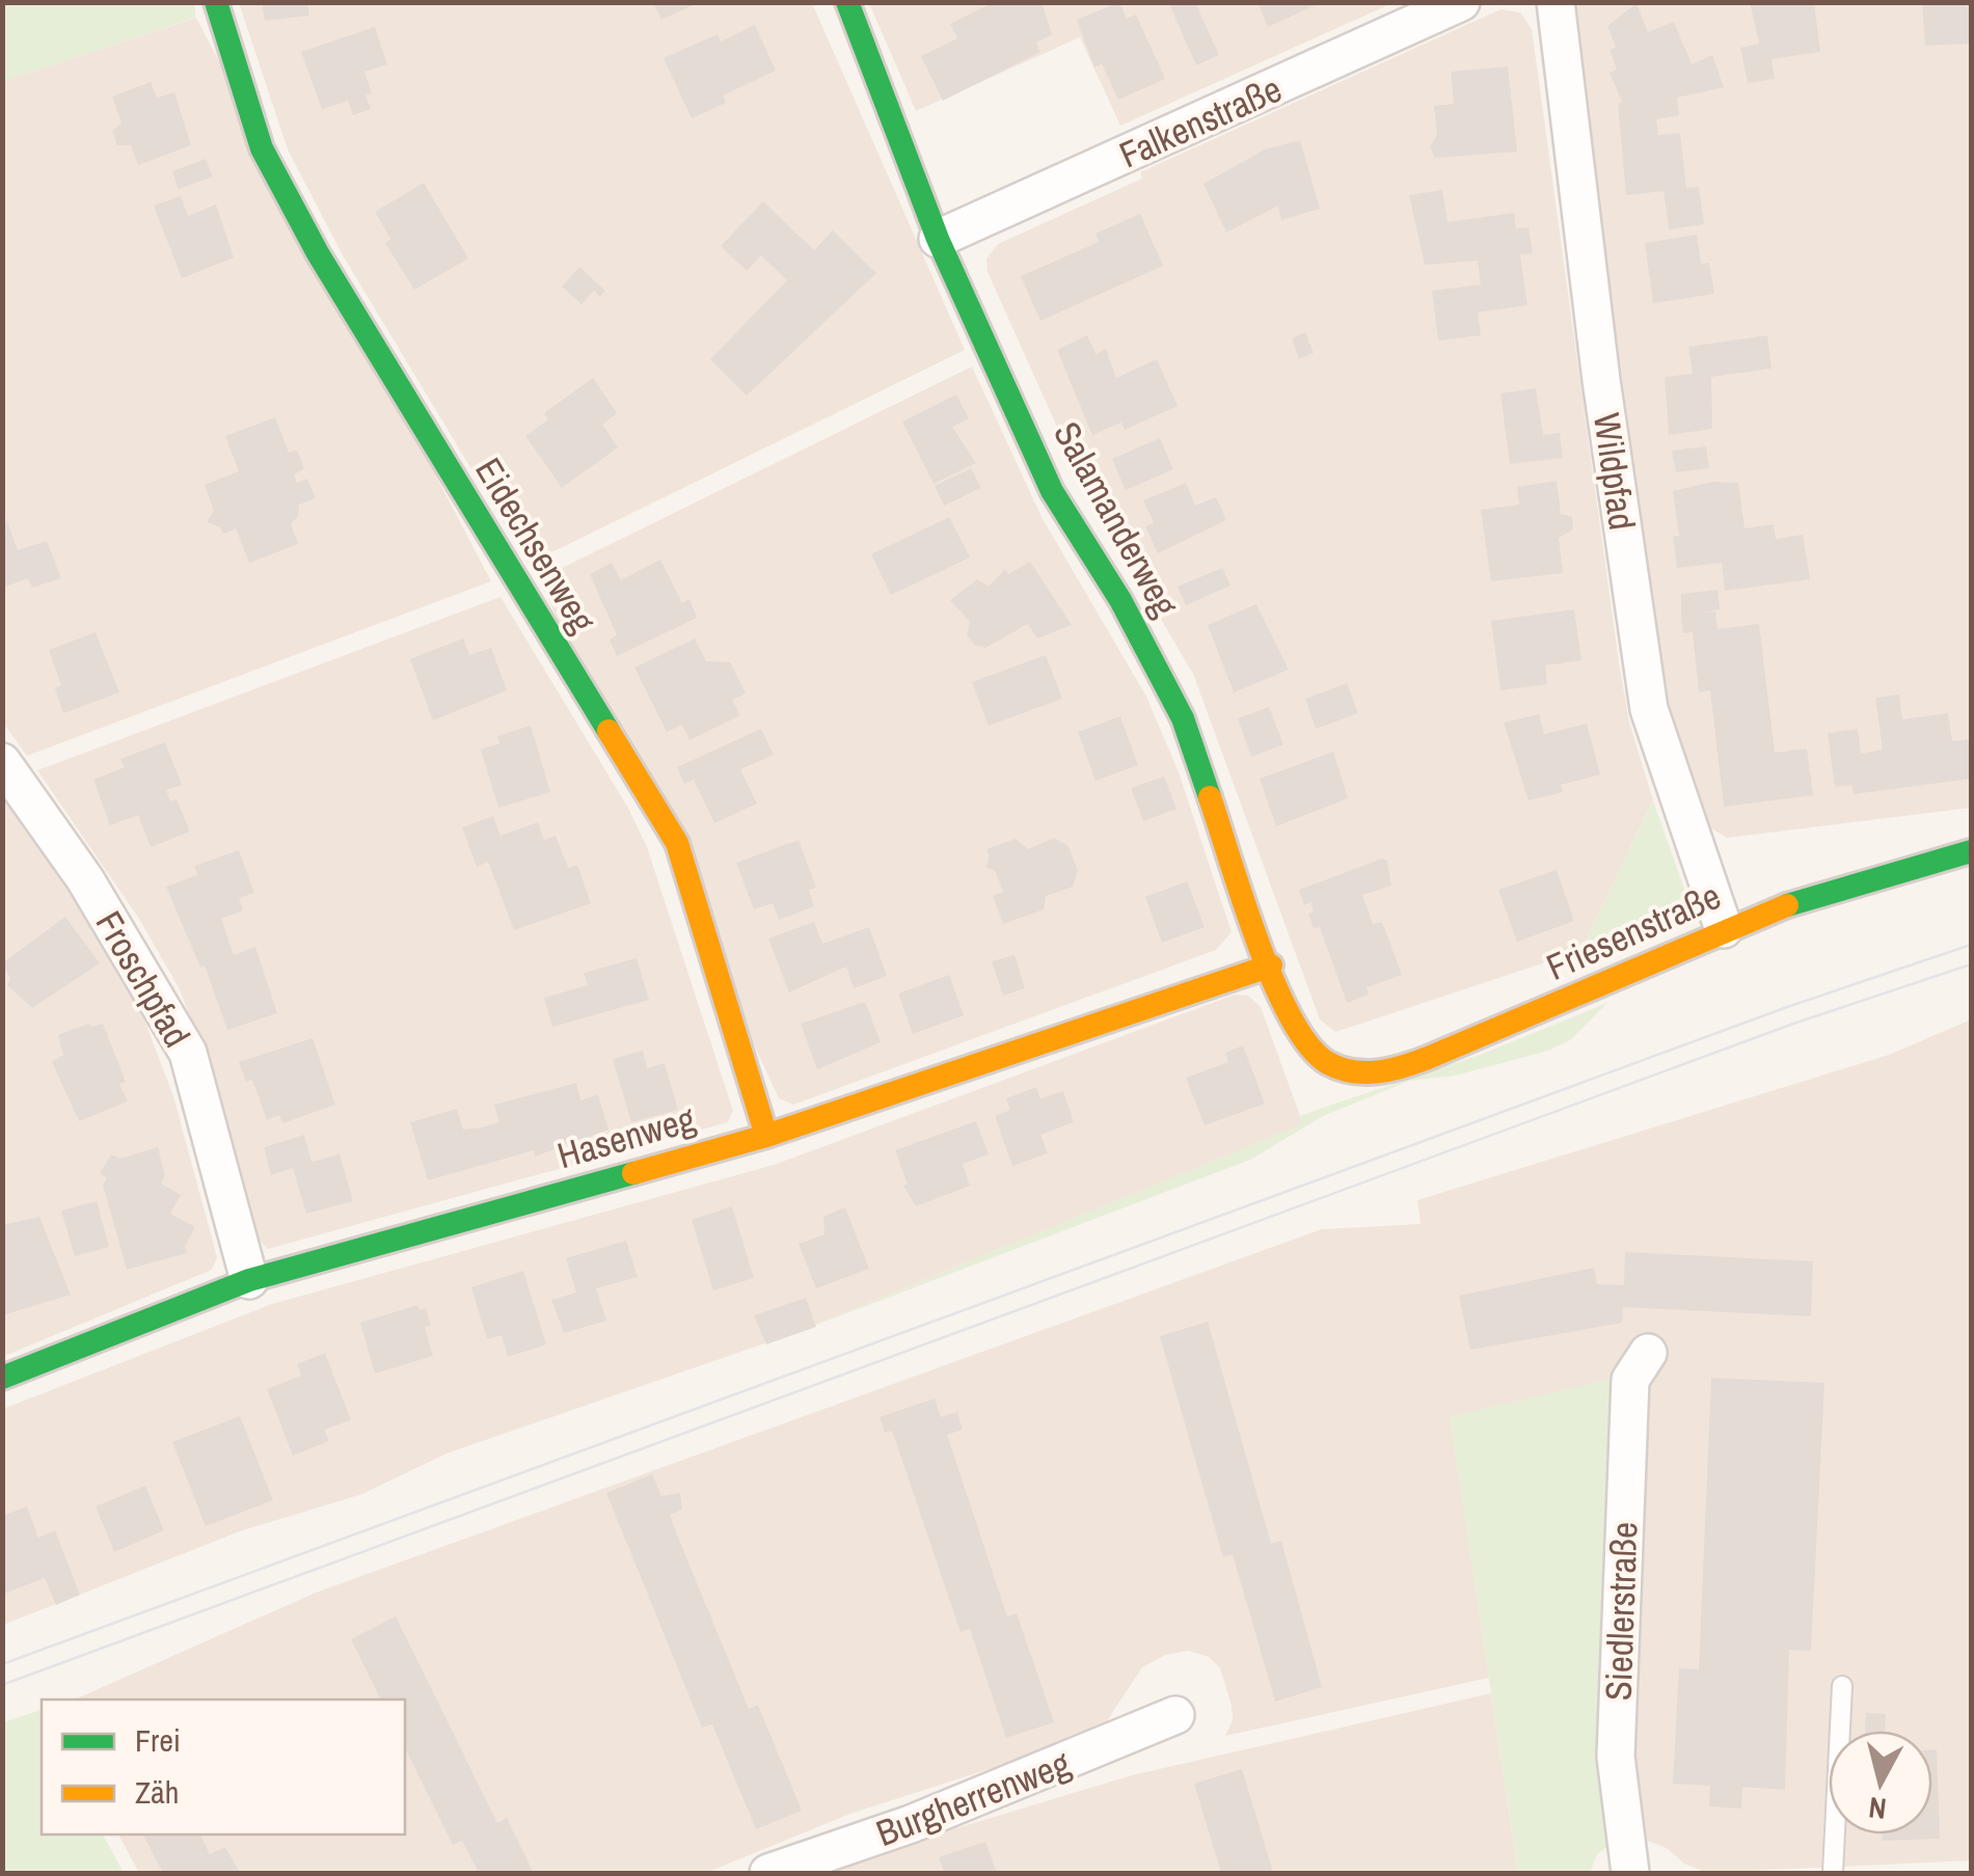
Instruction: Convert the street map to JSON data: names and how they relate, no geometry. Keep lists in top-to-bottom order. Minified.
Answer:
{"streets":{"street":["Falkenstraße","Wildpfad","Salamanderweg","Eidechsenweg","Friesenstraße","Froschpfad","Hasenweg","Siedlerstraße","Burgherrenweg"]},"crossings":[["Falkenstraße","Salamanderweg"],["Wildpfad","Friesenstraße"],["Salamanderweg","Friesenstraße"],["Salamanderweg","Hasenweg"],["Eidechsenweg","Hasenweg"],["Froschpfad","Hasenweg"]],"legend":["Frei","Zäh"],"north":"bottom"}
